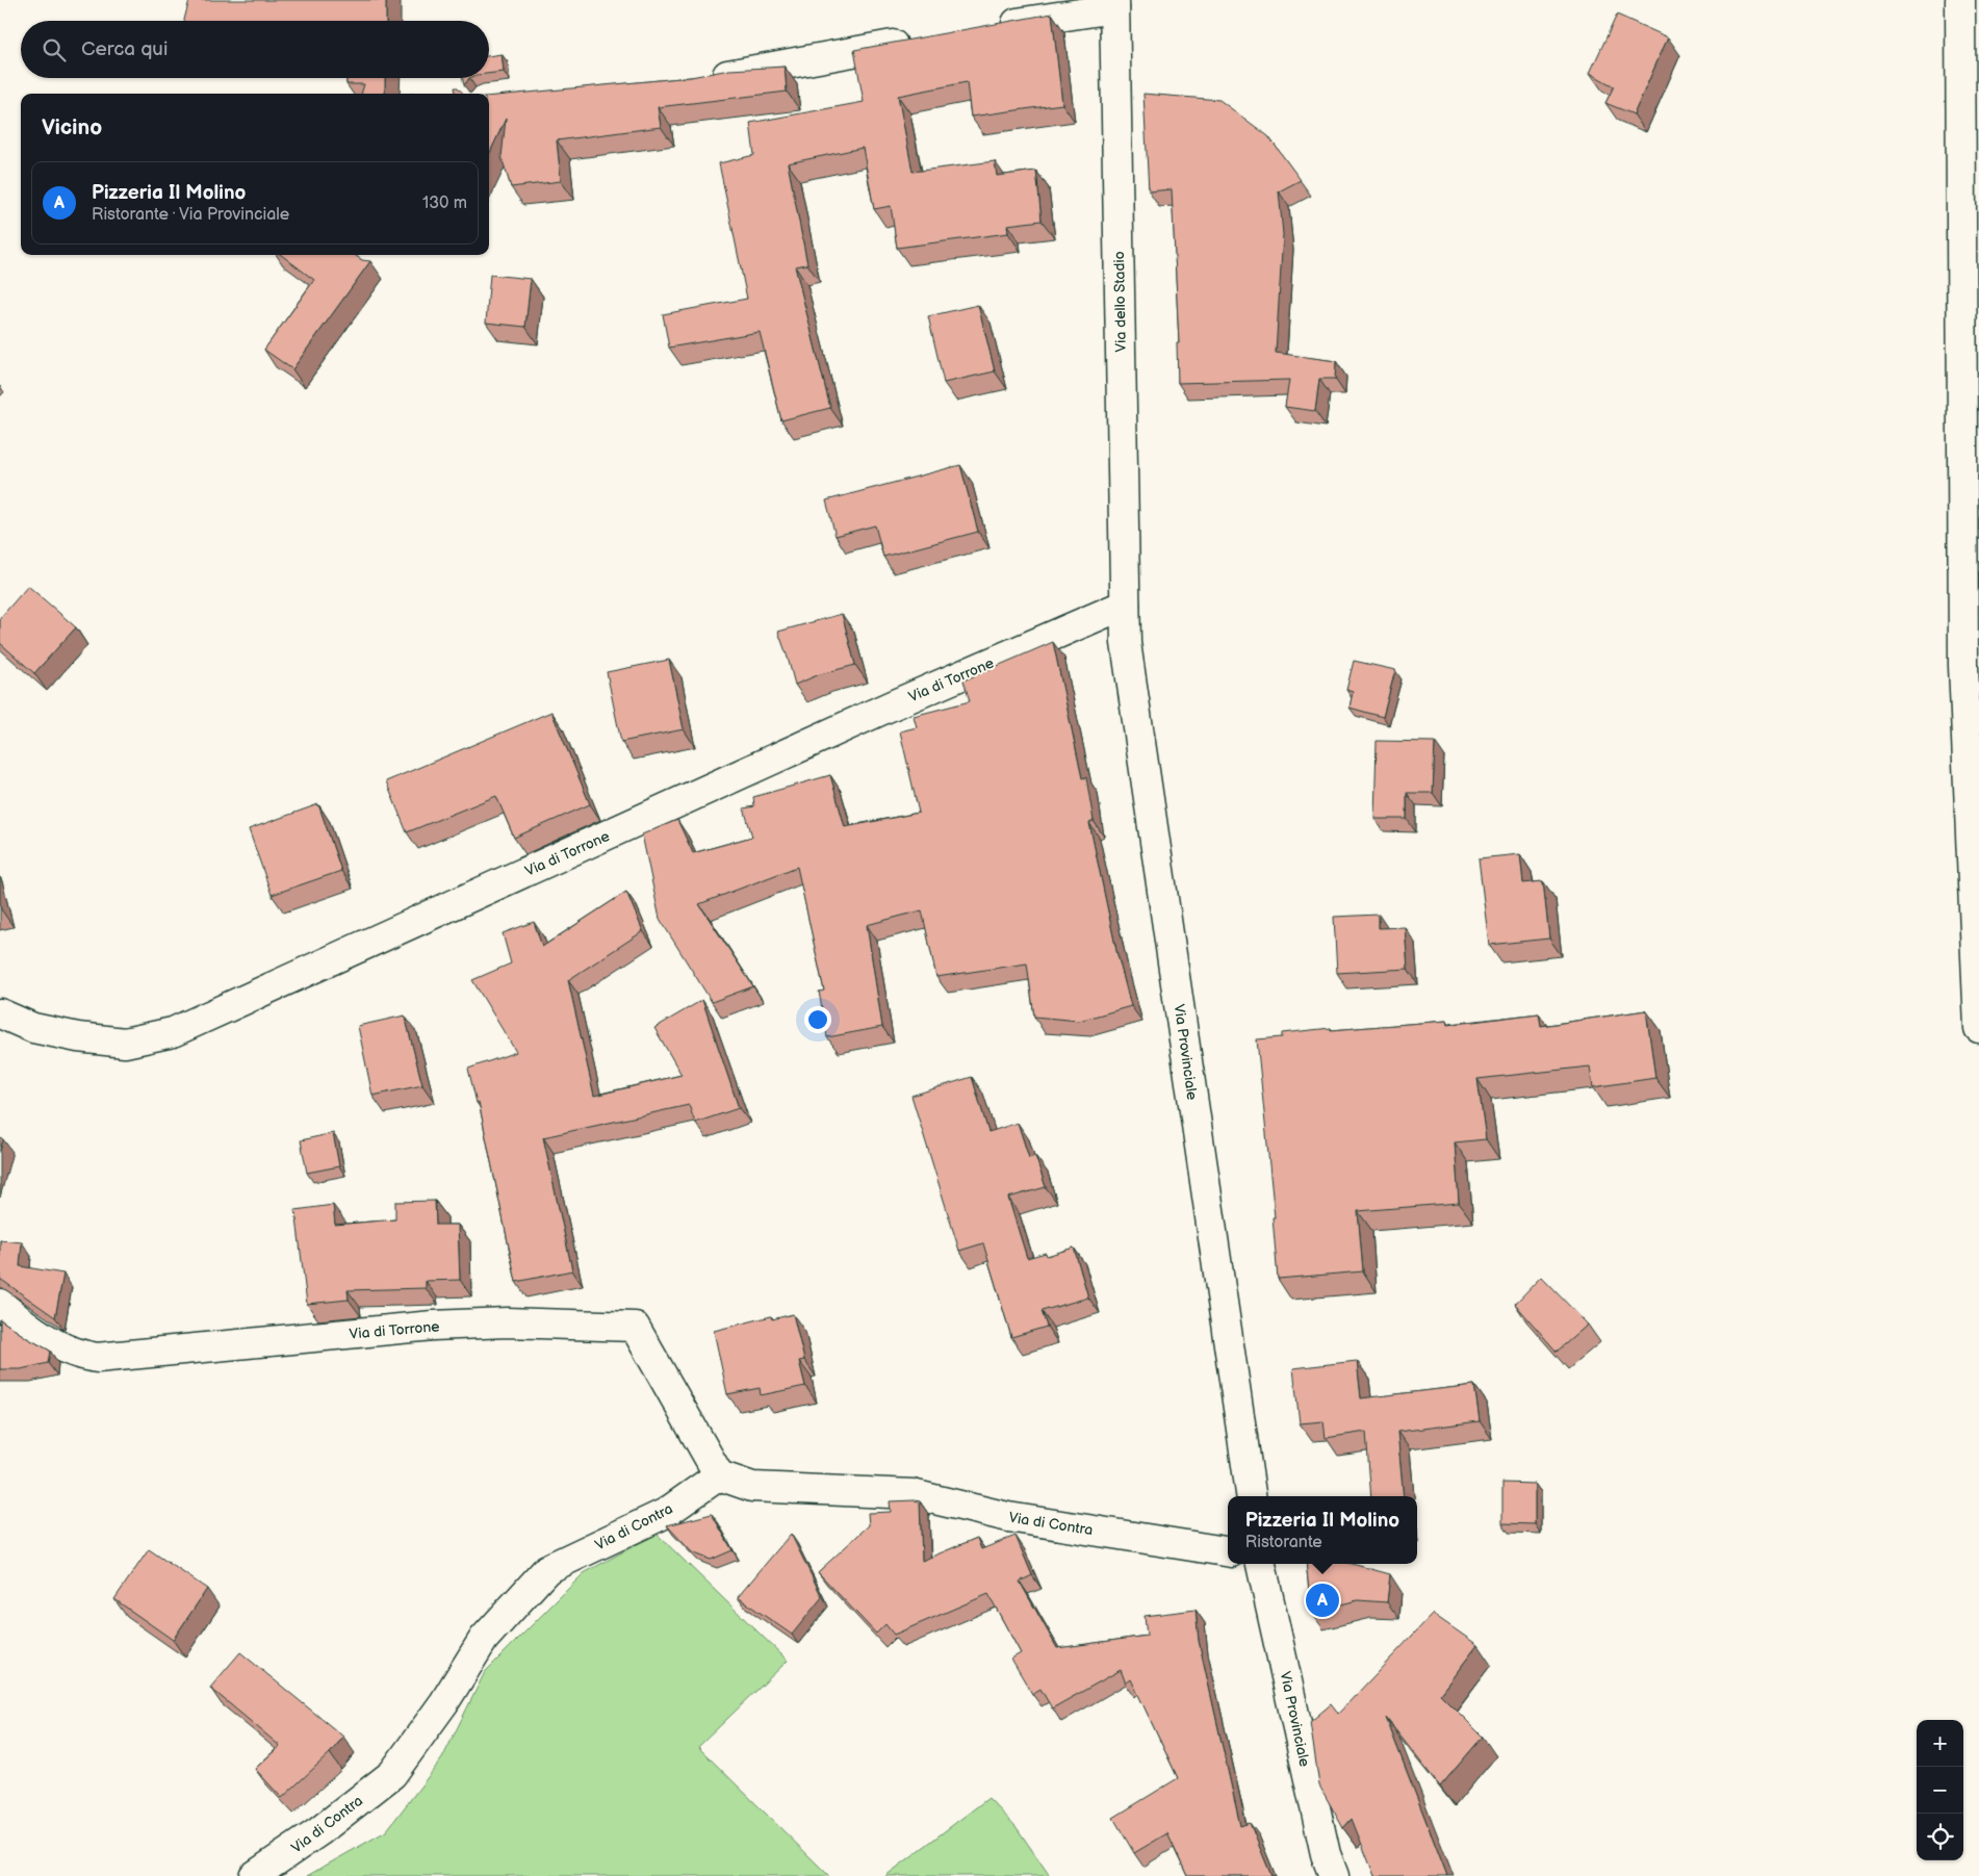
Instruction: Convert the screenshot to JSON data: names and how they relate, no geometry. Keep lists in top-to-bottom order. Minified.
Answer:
{"streets":{"street":["Via dello Stadio","Via di Torrone","Via Provinciale","Via di Contra"]},"crossings":[["Via dello Stadio","Via di Torrone"],["Via dello Stadio","Via Provinciale"],["Via di Torrone","Via Provinciale"],["Via di Torrone","Via di Contra"]],"page":{"search":"Cerca qui","heading":"Vicino","list":[{"mark":"A","name":"Pizzeria Il Molino","note":"Ristorante · Via Provinciale","value":"130 m"}],"popup":["Pizzeria Il Molino","Ristorante"],"pins":"A","map_buttons":["+","−"]}}
